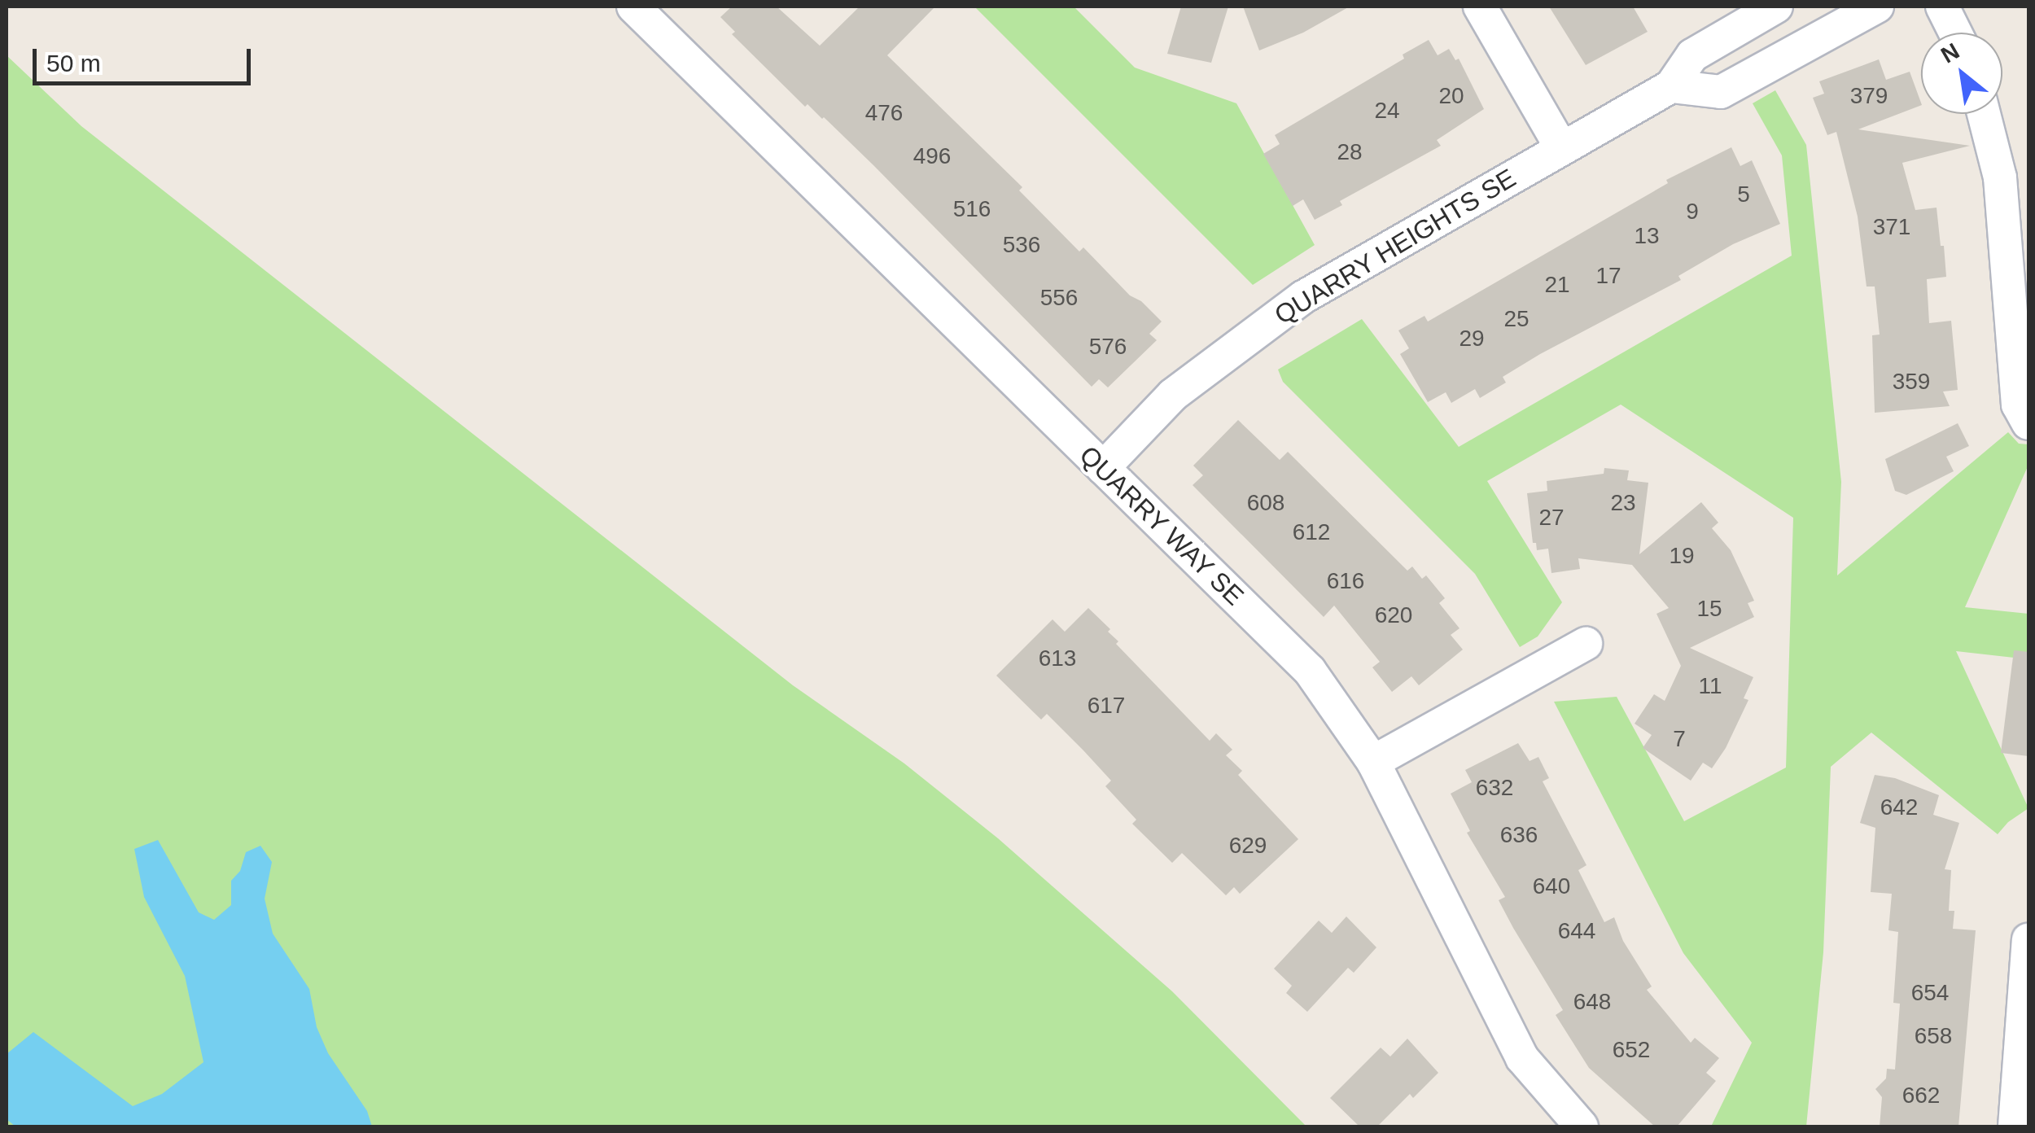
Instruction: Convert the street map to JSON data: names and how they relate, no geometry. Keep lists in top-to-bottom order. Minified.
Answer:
{"streets":{"street":["QUARRY HEIGHTS SE","QUARRY WAY SE"]},"crossings":[["QUARRY HEIGHTS SE","QUARRY WAY SE"]],"house_numbers":["20","379","24","476","28","496","5","516","9","371","13","536","17","21","556","25","29","576","359","608","23","27","612","19","616","15","620","613","11","617","7","632","642","636","629","640","644","654","648","658","652","662"],"scale_bar":"50 m","north":"top left"}
